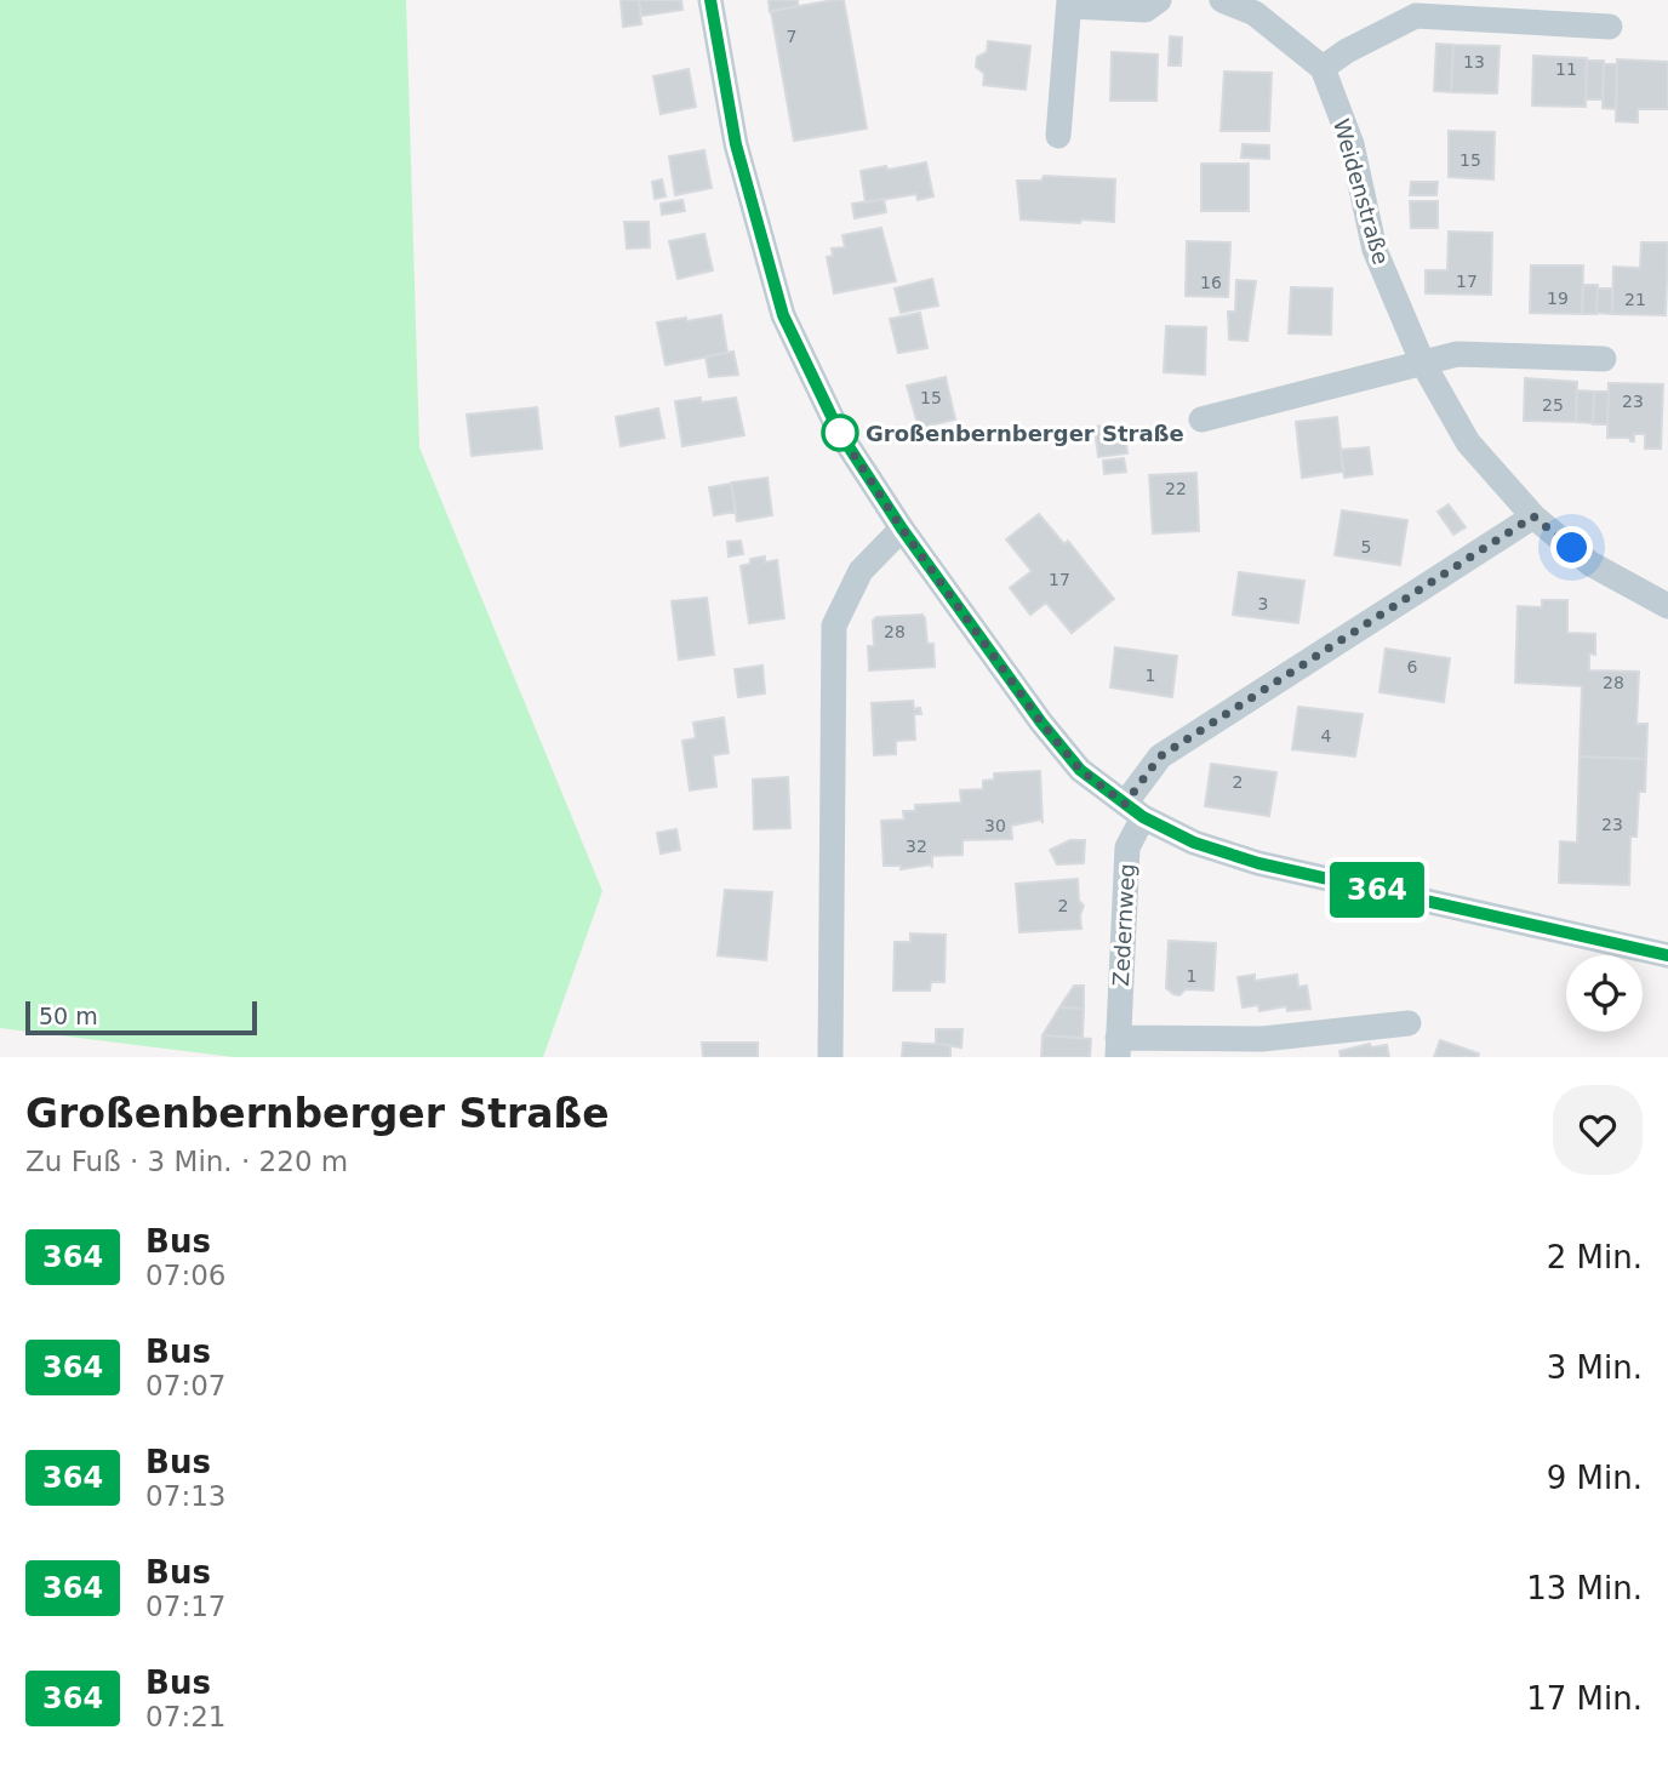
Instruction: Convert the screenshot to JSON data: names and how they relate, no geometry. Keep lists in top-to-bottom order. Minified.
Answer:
{"streets":{"street":["Weidenstraße","Zedernweg"]},"crossings":[["Weidenstraße","Zedernweg"]],"places":["Großenbernberger Straße"],"lines":["bus line 364"],"house_numbers":["7","13","11","15","17","16","19","21","15","23","25","22","5","17","3","28","6","1","28","4","2","23","30","32","2","1"],"scale_bar":"50 m","page":{"on_map":"364","scale":"50 m","heading":["Großenbernberger Straße","Zu Fuß · 3 Min. · 220 m"],"list":[{"mark":"364","name":"Bus","note":"07:06","value":"2 Min."},{"mark":"364","name":"Bus","note":"07:07","value":"3 Min."},{"mark":"364","name":"Bus","note":"07:13","value":"9 Min."},{"mark":"364","name":"Bus","note":"07:17","value":"13 Min."},{"mark":"364","name":"Bus","note":"07:21","value":"17 Min."}]}}
